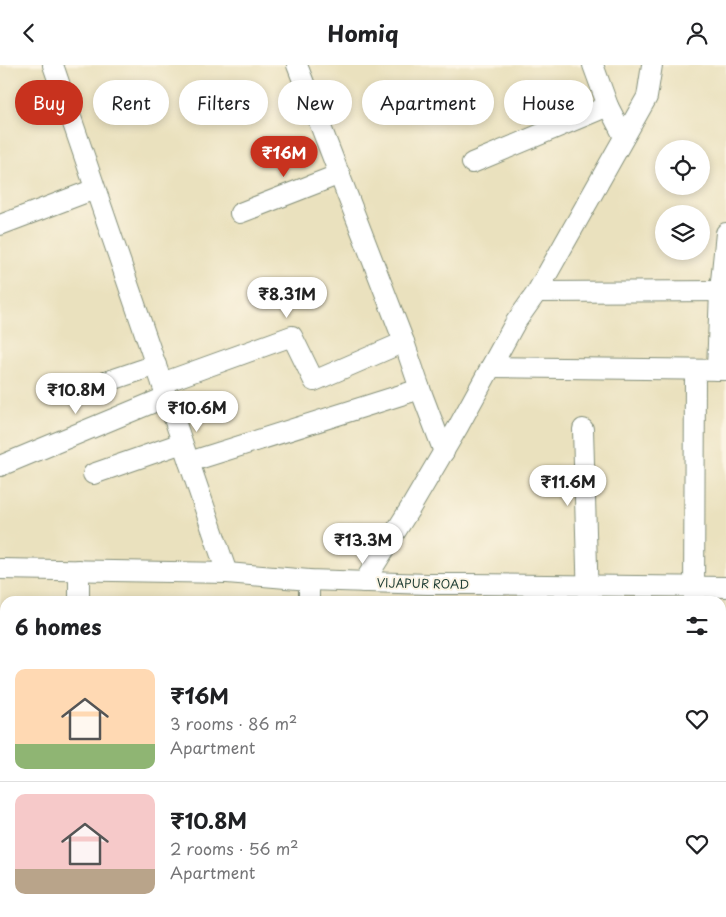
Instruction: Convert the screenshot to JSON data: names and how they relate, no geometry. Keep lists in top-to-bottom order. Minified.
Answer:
{"streets":{"street":["VIJAPUR ROAD"]},"page":{"header":"Homiq","chip":["Buy","Rent","Filters","New","Apartment","House"],"price":["₹16M","₹8.31M","₹10.8M","₹10.6M","₹11.6M","₹13.3M"],"heading":"6 homes","list":[{"name":"₹16M","note":"3 rooms · 86 m² · Apartment"},{"name":"₹10.8M","note":"2 rooms · 56 m² · Apartment"}]}}
